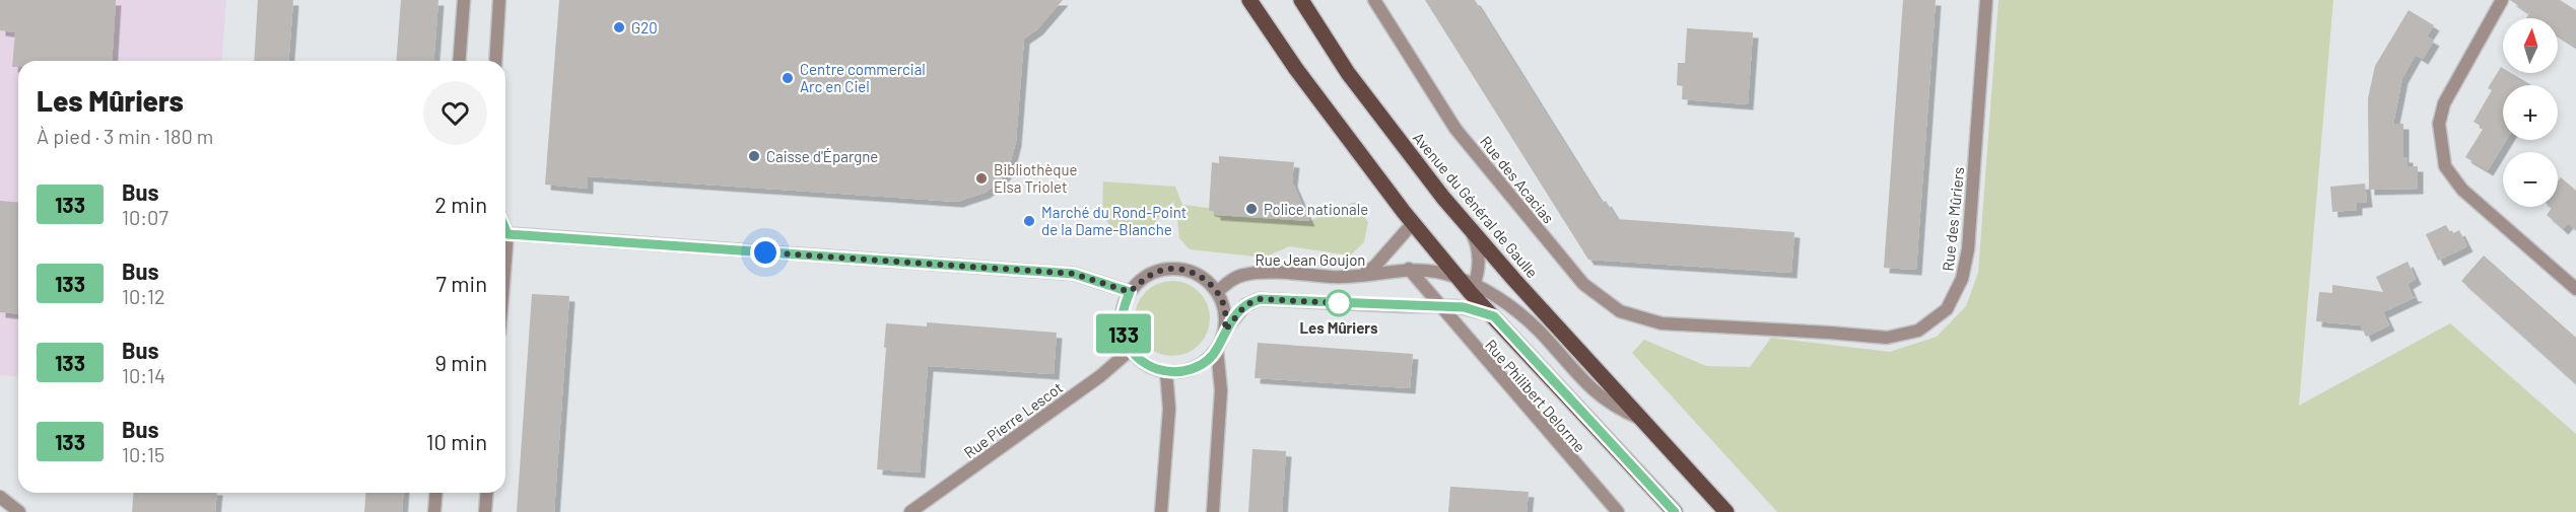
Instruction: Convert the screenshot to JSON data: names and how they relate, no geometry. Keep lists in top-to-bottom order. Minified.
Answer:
{"streets":{"main road":["Avenue du Général de Gaulle"],"street":["Rue des Acacias","Rue des Mûriers","Rue Jean Goujon","Rue Philibert Delorme","Rue Pierre Lescot"]},"crossings":[["Rue des Acacias","Rue des Mûriers"],["Rue Jean Goujon","Rue Philibert Delorme"],["Rue Jean Goujon","Rue Pierre Lescot"]],"places":["G20","Centre commercial Arc en Ciel","Caisse d'Épargne","Bibliothèque Elsa Triolet","Police nationale","Marché du Rond-Point de la Dame-Blanche","Les Mûriers"],"lines":["bus line 133"],"north":"top","page":{"on_map":"133","map_buttons":["+","−"],"heading":["Les Mûriers","À pied · 3 min · 180 m"],"list":[{"mark":"133","name":"Bus","note":"10:07","value":"2 min"},{"mark":"133","name":"Bus","note":"10:12","value":"7 min"},{"mark":"133","name":"Bus","note":"10:14","value":"9 min"},{"mark":"133","name":"Bus","note":"10:15","value":"10 min"}]}}
